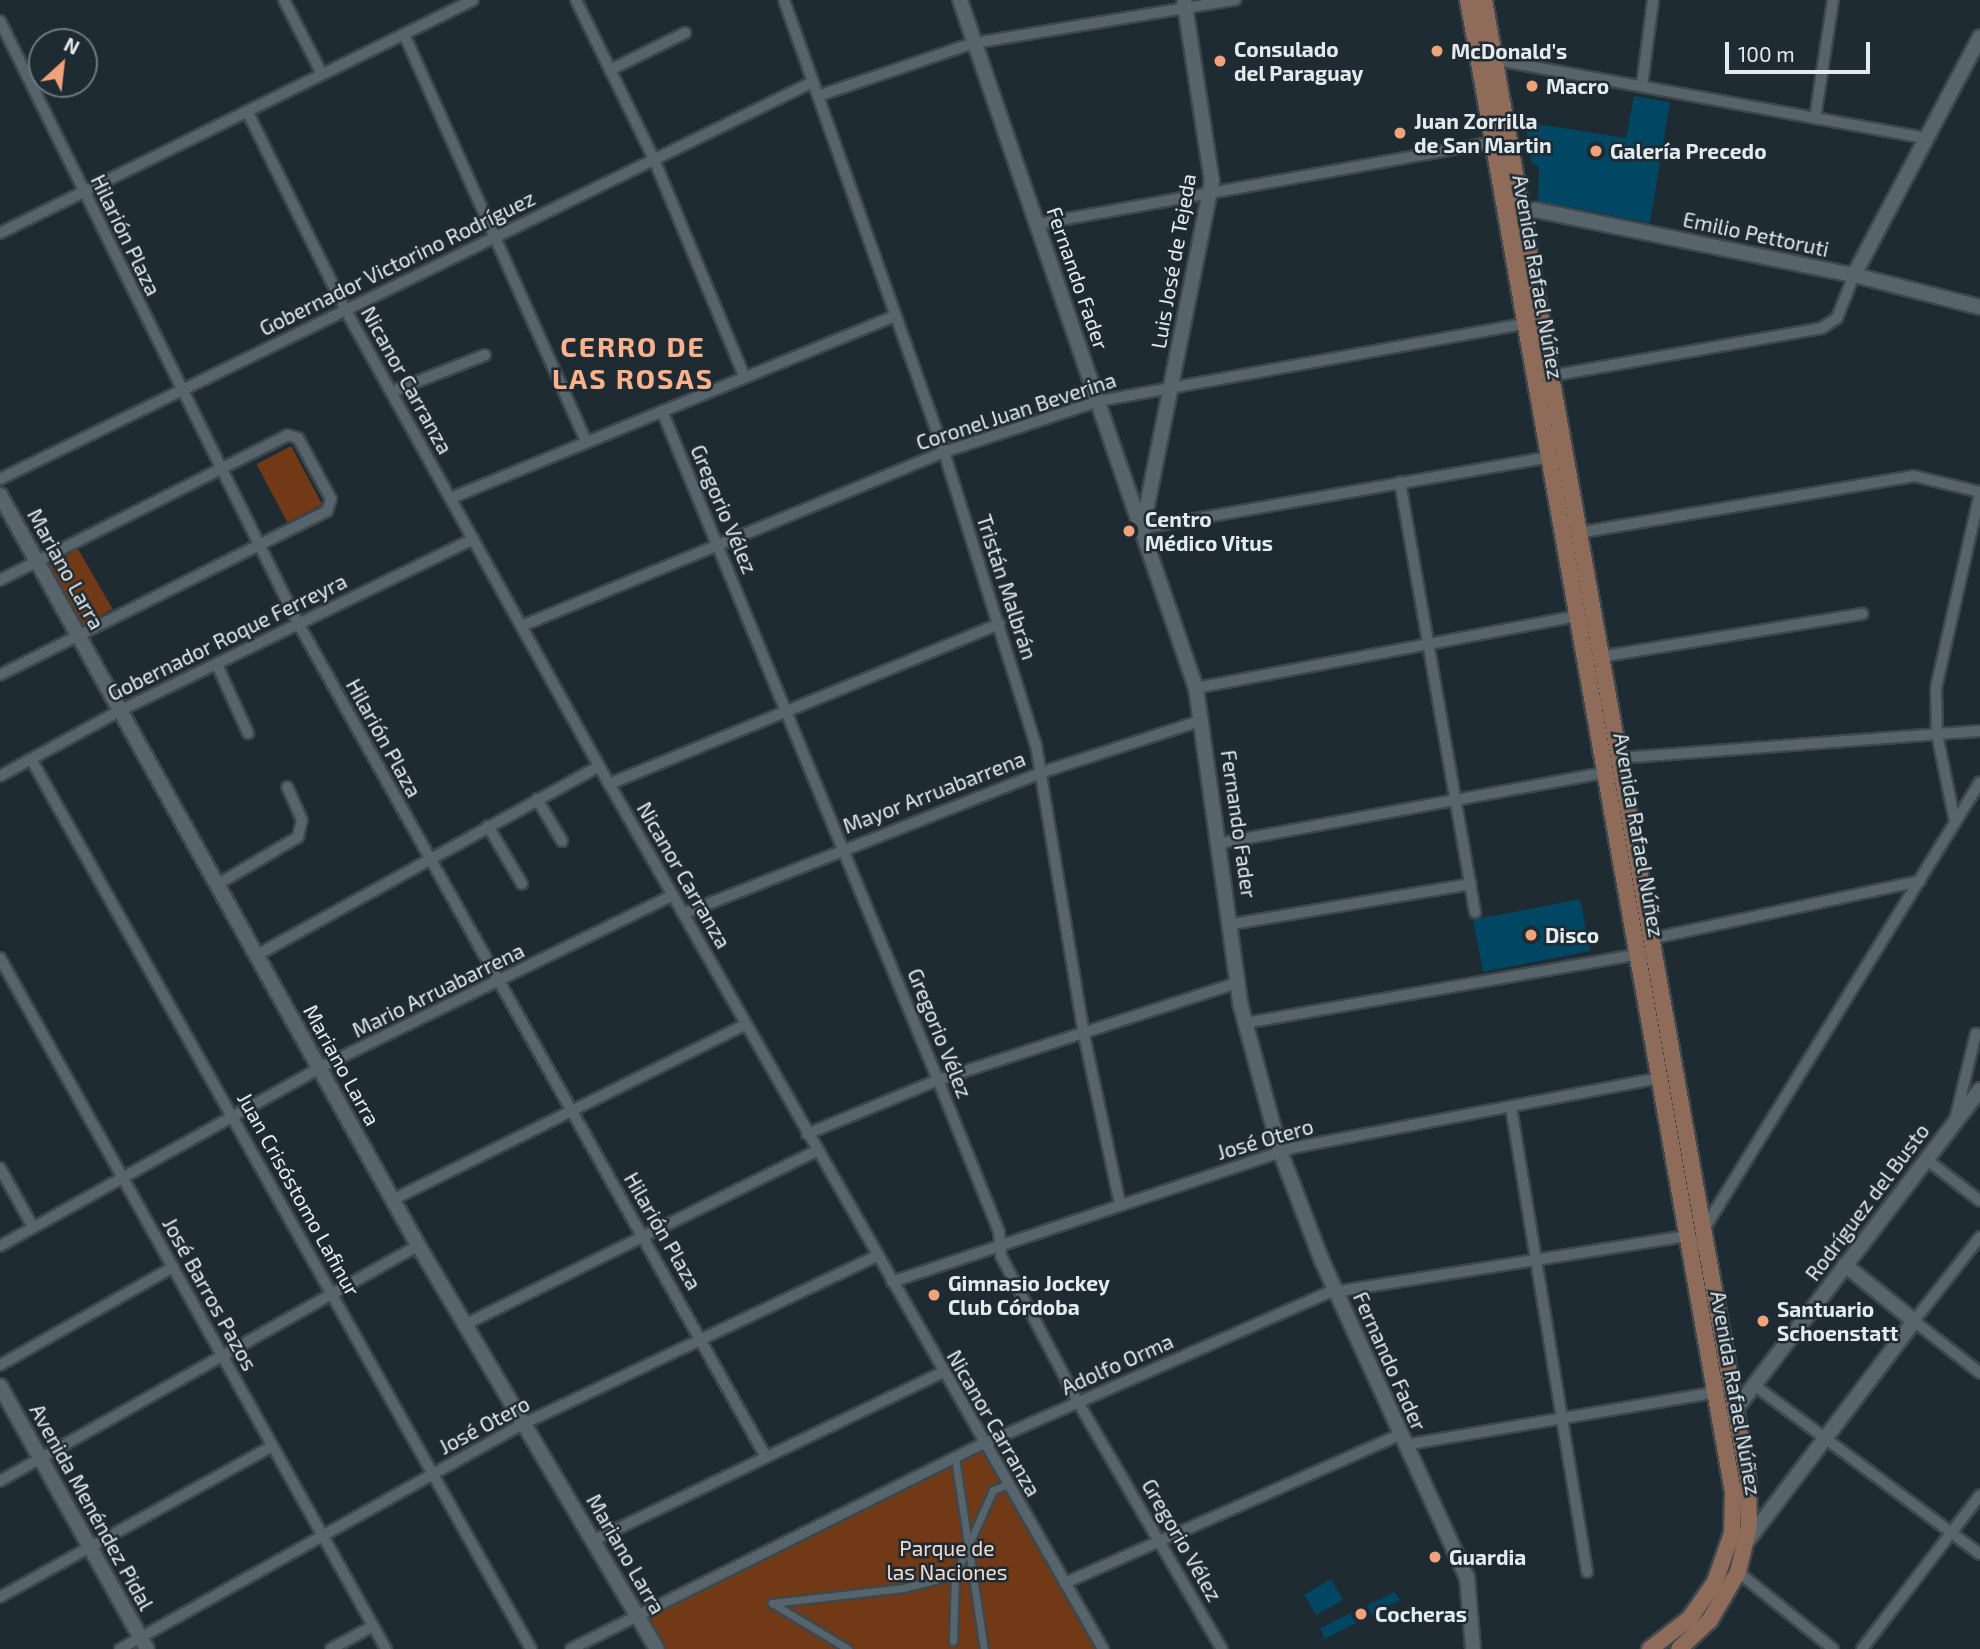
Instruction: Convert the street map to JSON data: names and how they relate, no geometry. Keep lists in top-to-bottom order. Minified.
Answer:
{"streets":{"main road":["Emilio Pettoruti","Luis José de Tejeda","Avenida Rafael Núñez","Fernando Fader","Mariano Larra","Rodríguez del Busto","Avenida Menéndez Pidal"],"street":["Hilarión Plaza","Gobernador Victorino Rodríguez","Nicanor Carranza","Coronel Juan Beverina","Gregorio Vélez","Tristán Malbrán","Gobernador Roque Ferreyra","Mayor Arruabarrena","Mario Arruabarrena","José Otero","Juan Crisóstomo Lafinur","José Barros Pazos","Adolfo Orma"]},"crossings":[["Emilio Pettoruti","Avenida Rafael Núñez"],["Hilarión Plaza","Gobernador Victorino Rodríguez"],["Hilarión Plaza","Gobernador Roque Ferreyra"],["Hilarión Plaza","Mario Arruabarrena"],["Hilarión Plaza","José Otero"],["Luis José de Tejeda","Fernando Fader"],["Luis José de Tejeda","Coronel Juan Beverina"],["Gobernador Victorino Rodríguez","Nicanor Carranza"],["Gobernador Victorino Rodríguez","Tristán Malbrán"],["Avenida Rafael Núñez","Coronel Juan Beverina"],["Avenida Rafael Núñez","José Otero"],["Avenida Rafael Núñez","Rodríguez del Busto"],["Avenida Rafael Núñez","Adolfo Orma"],["Fernando Fader","Coronel Juan Beverina"],["Fernando Fader","Mayor Arruabarrena"],["Fernando Fader","José Otero"],["Fernando Fader","Adolfo Orma"],["Nicanor Carranza","Coronel Juan Beverina"],["Nicanor Carranza","Gobernador Roque Ferreyra"],["Nicanor Carranza","Mayor Arruabarrena"],["Nicanor Carranza","Mario Arruabarrena"],["Nicanor Carranza","José Otero"],["Nicanor Carranza","Adolfo Orma"],["Coronel Juan Beverina","Gregorio Vélez"],["Coronel Juan Beverina","Tristán Malbrán"],["Gregorio Vélez","Mayor Arruabarrena"],["Gregorio Vélez","José Otero"],["Gregorio Vélez","Adolfo Orma"],["Mariano Larra","Gobernador Roque Ferreyra"],["Mariano Larra","Mario Arruabarrena"],["Mariano Larra","José Otero"],["Mariano Larra","Adolfo Orma"],["Tristán Malbrán","Mayor Arruabarrena"],["Tristán Malbrán","José Otero"],["Gobernador Roque Ferreyra","Juan Crisóstomo Lafinur"],["Mario Arruabarrena","Juan Crisóstomo Lafinur"],["Mario Arruabarrena","José Barros Pazos"],["José Otero","Juan Crisóstomo Lafinur"],["José Otero","José Barros Pazos"],["José Otero","Avenida Menéndez Pidal"]],"districts":["CERRO DE LAS ROSAS"],"parks":["Parque de las Naciones"],"places":["McDonald's","Consulado del Paraguay","Macro","Juan Zorrilla de San Martin","Galería Precedo","Centro Médico Vitus","Disco","Gimnasio Jockey Club Córdoba","Santuario Schoenstatt","Guardia","Cocheras"],"scale_bar":"100 m","north":"top right"}
